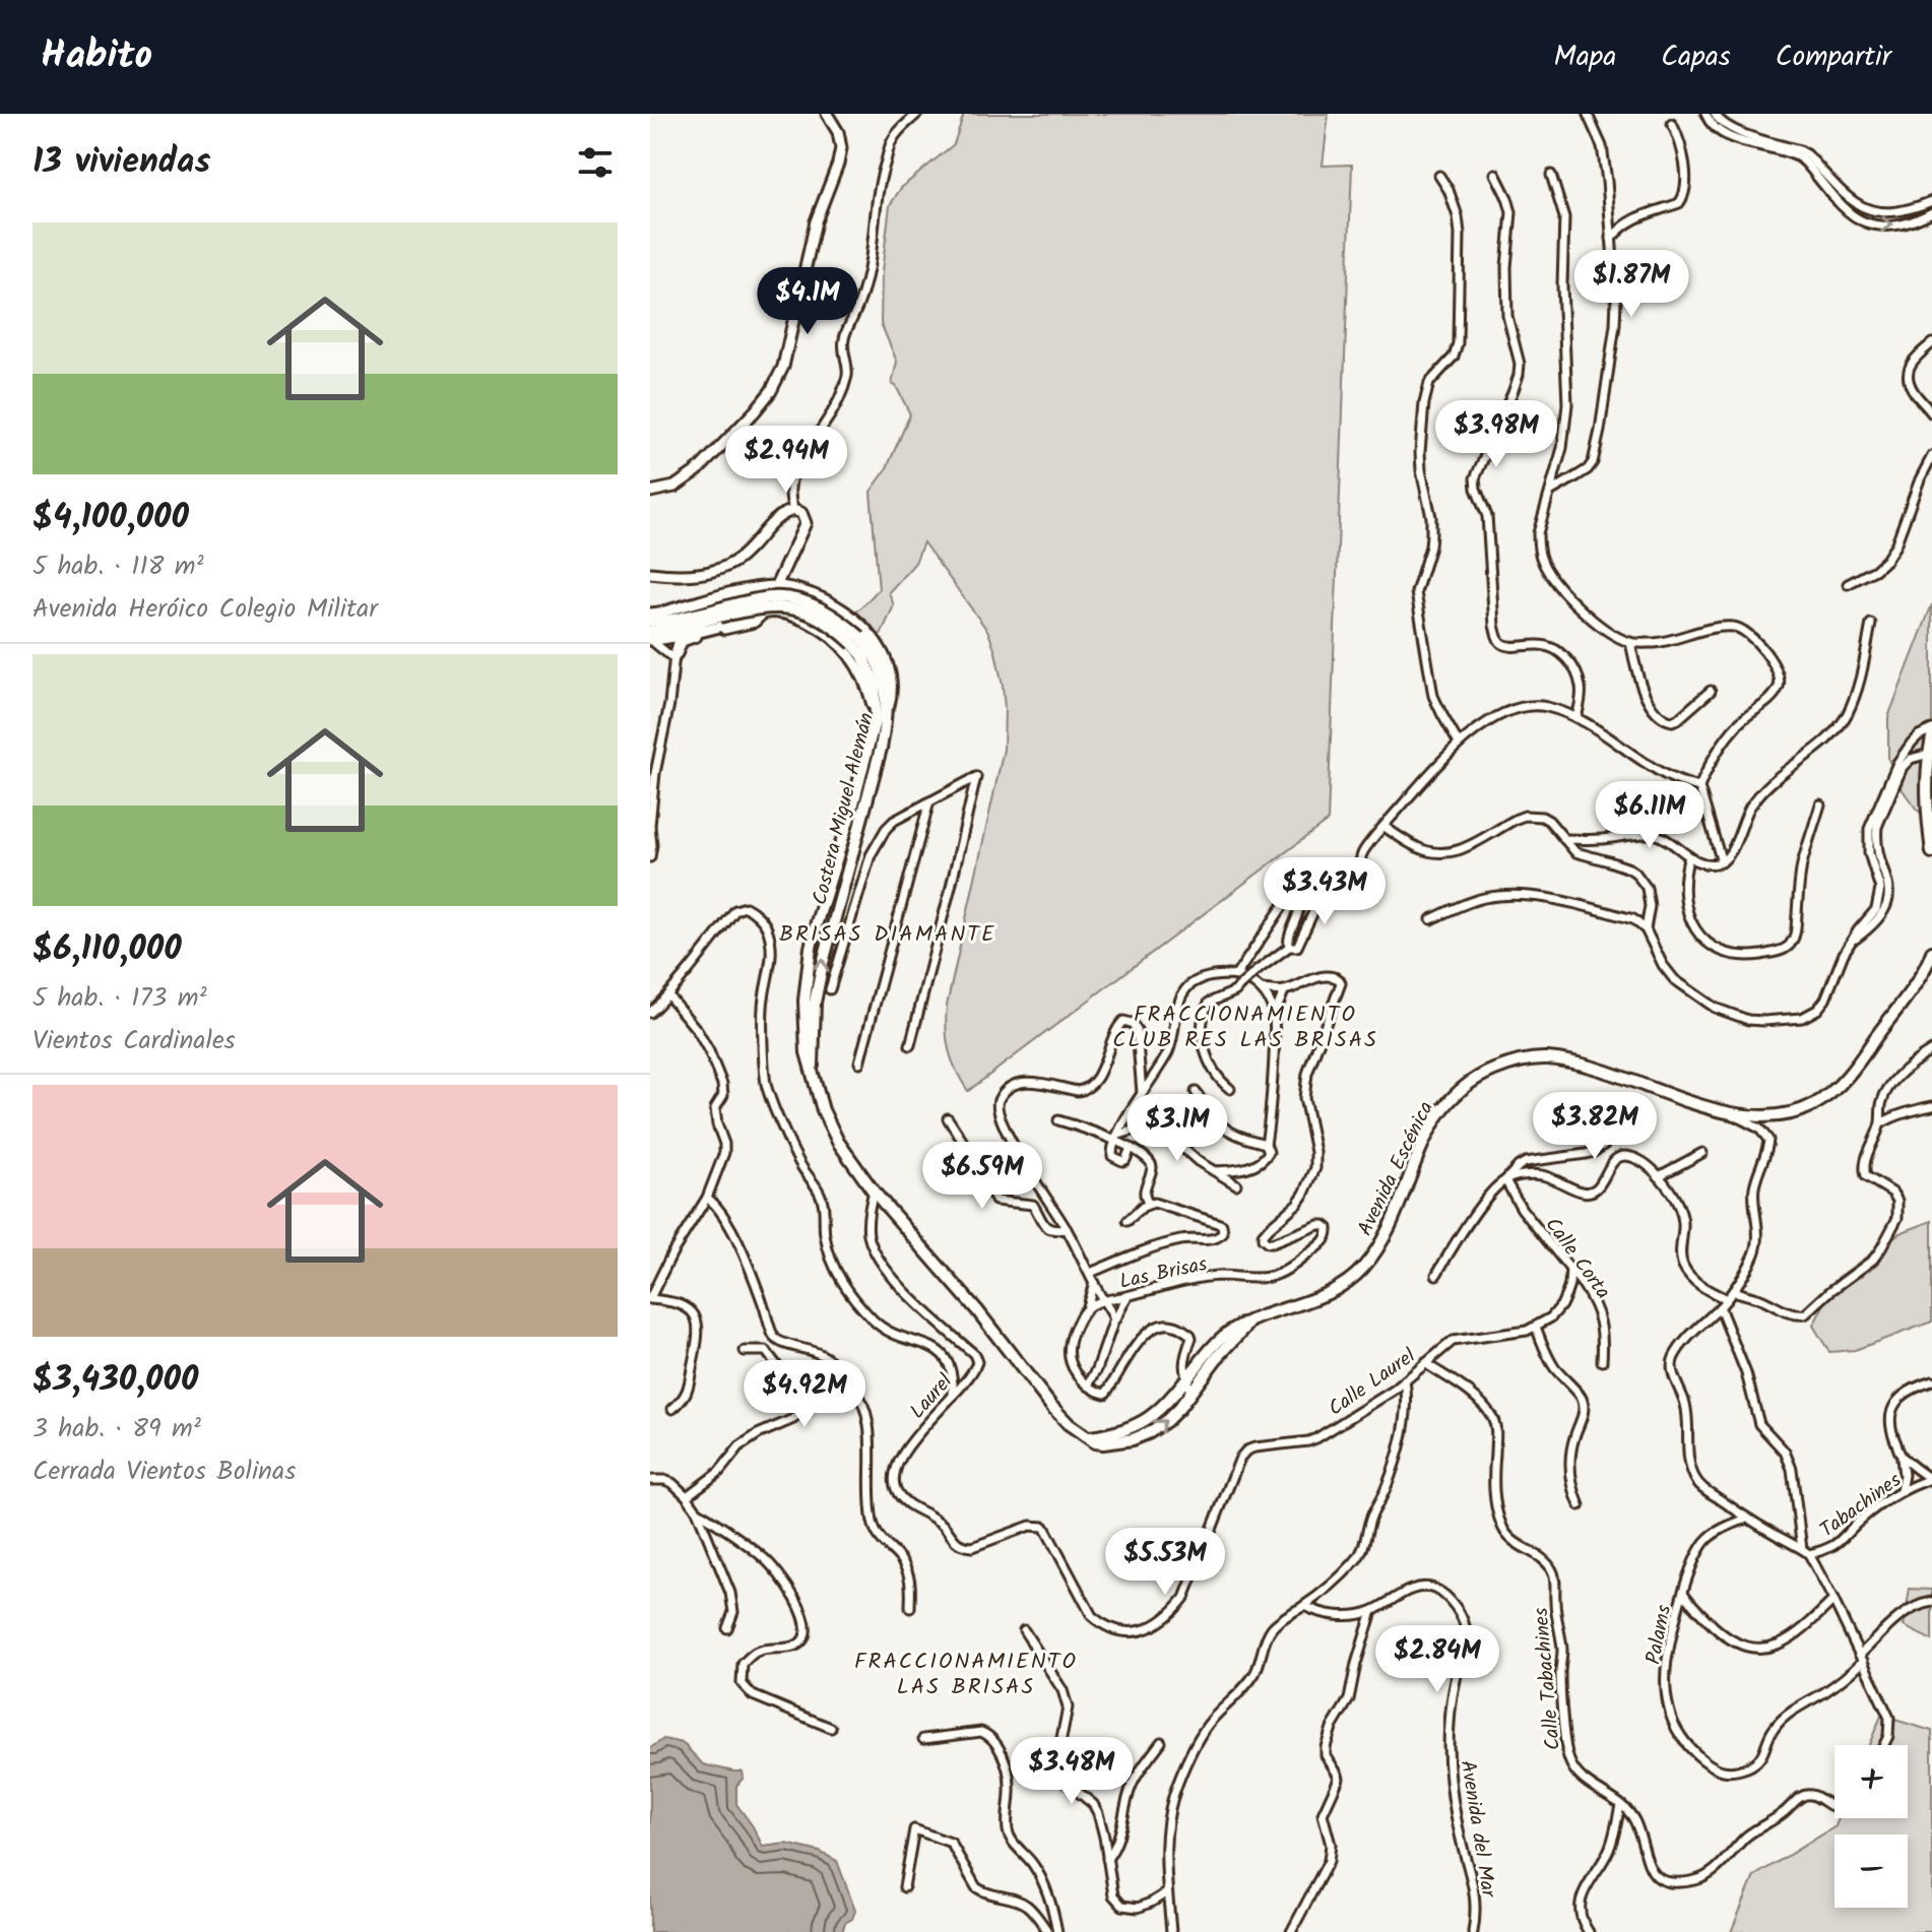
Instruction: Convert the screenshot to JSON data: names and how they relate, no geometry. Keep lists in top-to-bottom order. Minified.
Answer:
{"streets":{"main road":["Costera Miguel Alemán","Avenida Escénica"],"street":["Calle Corta","Las Brisas","Calle Laurel","Laurel","Tabachines","Palams","Calle Tabachines","Avenida del Mar"]},"crossings":[["Calle Laurel","Laurel"],["Calle Laurel","Calle Tabachines"],["Tabachines","Palams"]],"districts":["BRISAS DIAMANTE","FRACCIONAMIENTO CLUB RES LAS BRISAS","FRACCIONAMIENTO LAS BRISAS"],"page":{"header":"Habito","nav":["Mapa","Capas","Compartir"],"heading":"13 viviendas","list":[{"name":"$4,100,000","note":"5 hab. · 118 m² · Avenida Heróico Colegio Militar"},{"name":"$6,110,000","note":"5 hab. · 173 m² · Vientos Cardinales"},{"name":"$3,430,000","note":"3 hab. · 89 m² · Cerrada Vientos Bolinas"}],"price":["$1.87M","$4.1M","$3.98M","$2.94M","$6.11M","$3.43M","$3.82M","$3.1M","$6.59M","$4.92M","$5.53M","$2.84M","$3.48M"],"map_buttons":["+","−"]}}
